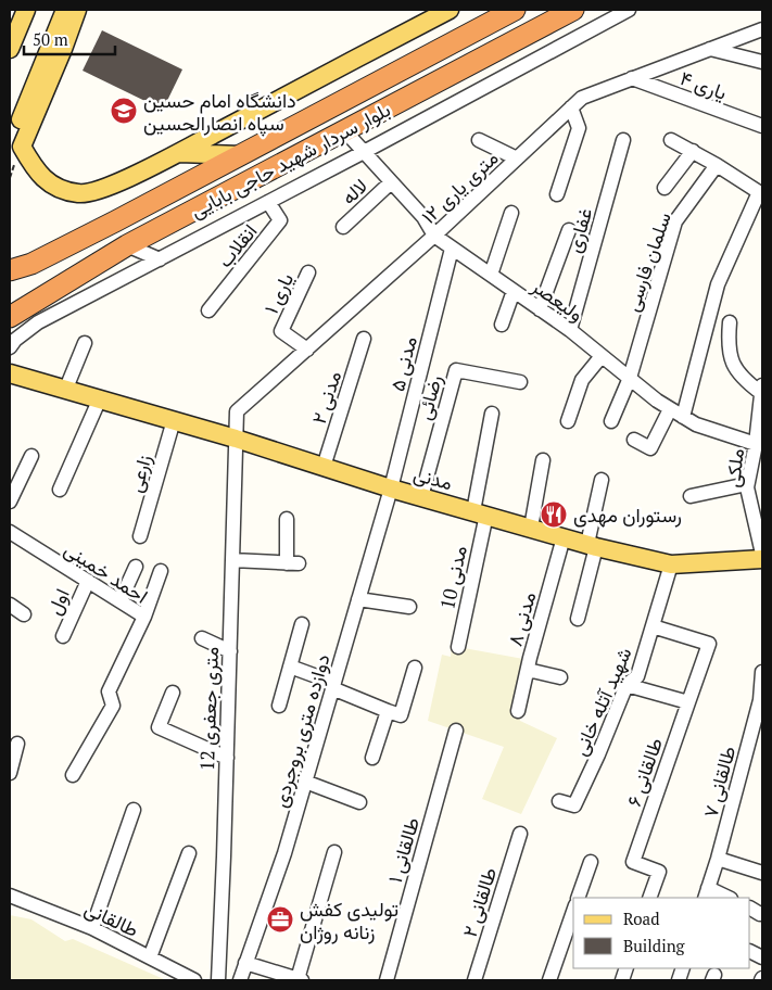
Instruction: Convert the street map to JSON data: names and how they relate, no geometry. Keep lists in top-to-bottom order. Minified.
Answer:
{"streets":{"highway":["بلوار سردار شهید حاجی بابایی"],"main road":["مدنی"],"street":["یاری ۴","۱۲ متری یاری","لاله","غفاری","انقلاب","سلمان فارسی","یاری ۱","ولیعصر","مدنی ۵","مدنی ۲","رضائی","ملکی","زارعی","احمد خمینی","مدنی 10","اول","مدنی ۸","شهید آتله خانی","12 متری جعفری","دوازده متری بروجردی","طالقانی ۶","طالقانی ۷","طالقانی ۱","طالقانی ۲","طالقانی"]},"crossings":[["یاری ۴","۱۲ متری یاری"],["بلوار سردار شهید حاجی بابایی","ولیعصر"],["۱۲ متری یاری","یاری ۱"],["۱۲ متری یاری","ولیعصر"],["۱۲ متری یاری","مدنی"],["۱۲ متری یاری","12 متری جعفری"],["لاله","ولیعصر"],["غفاری","ولیعصر"],["سلمان فارسی","ولیعصر"],["ولیعصر","مدنی ۵"],["ولیعصر","ملکی"],["مدنی ۵","مدنی"],["مدنی ۵","دوازده متری بروجردی"],["مدنی ۲","مدنی"],["رضائی","مدنی"],["زارعی","مدنی"],["مدنی","مدنی 10"],["مدنی","مدنی ۸"],["مدنی","شهید آتله خانی"],["مدنی","12 متری جعفری"],["مدنی","دوازده متری بروجردی"],["احمد خمینی","اول"]],"places":{"school or university":["دانشگاه امام حسین سپاه انصارالحسین"],"restaurant":["رستوران مهدی"],"office":["تولیدی کفش زنانه روژان"]},"legend":["Road","Building"],"scale_bar":"50 m"}
